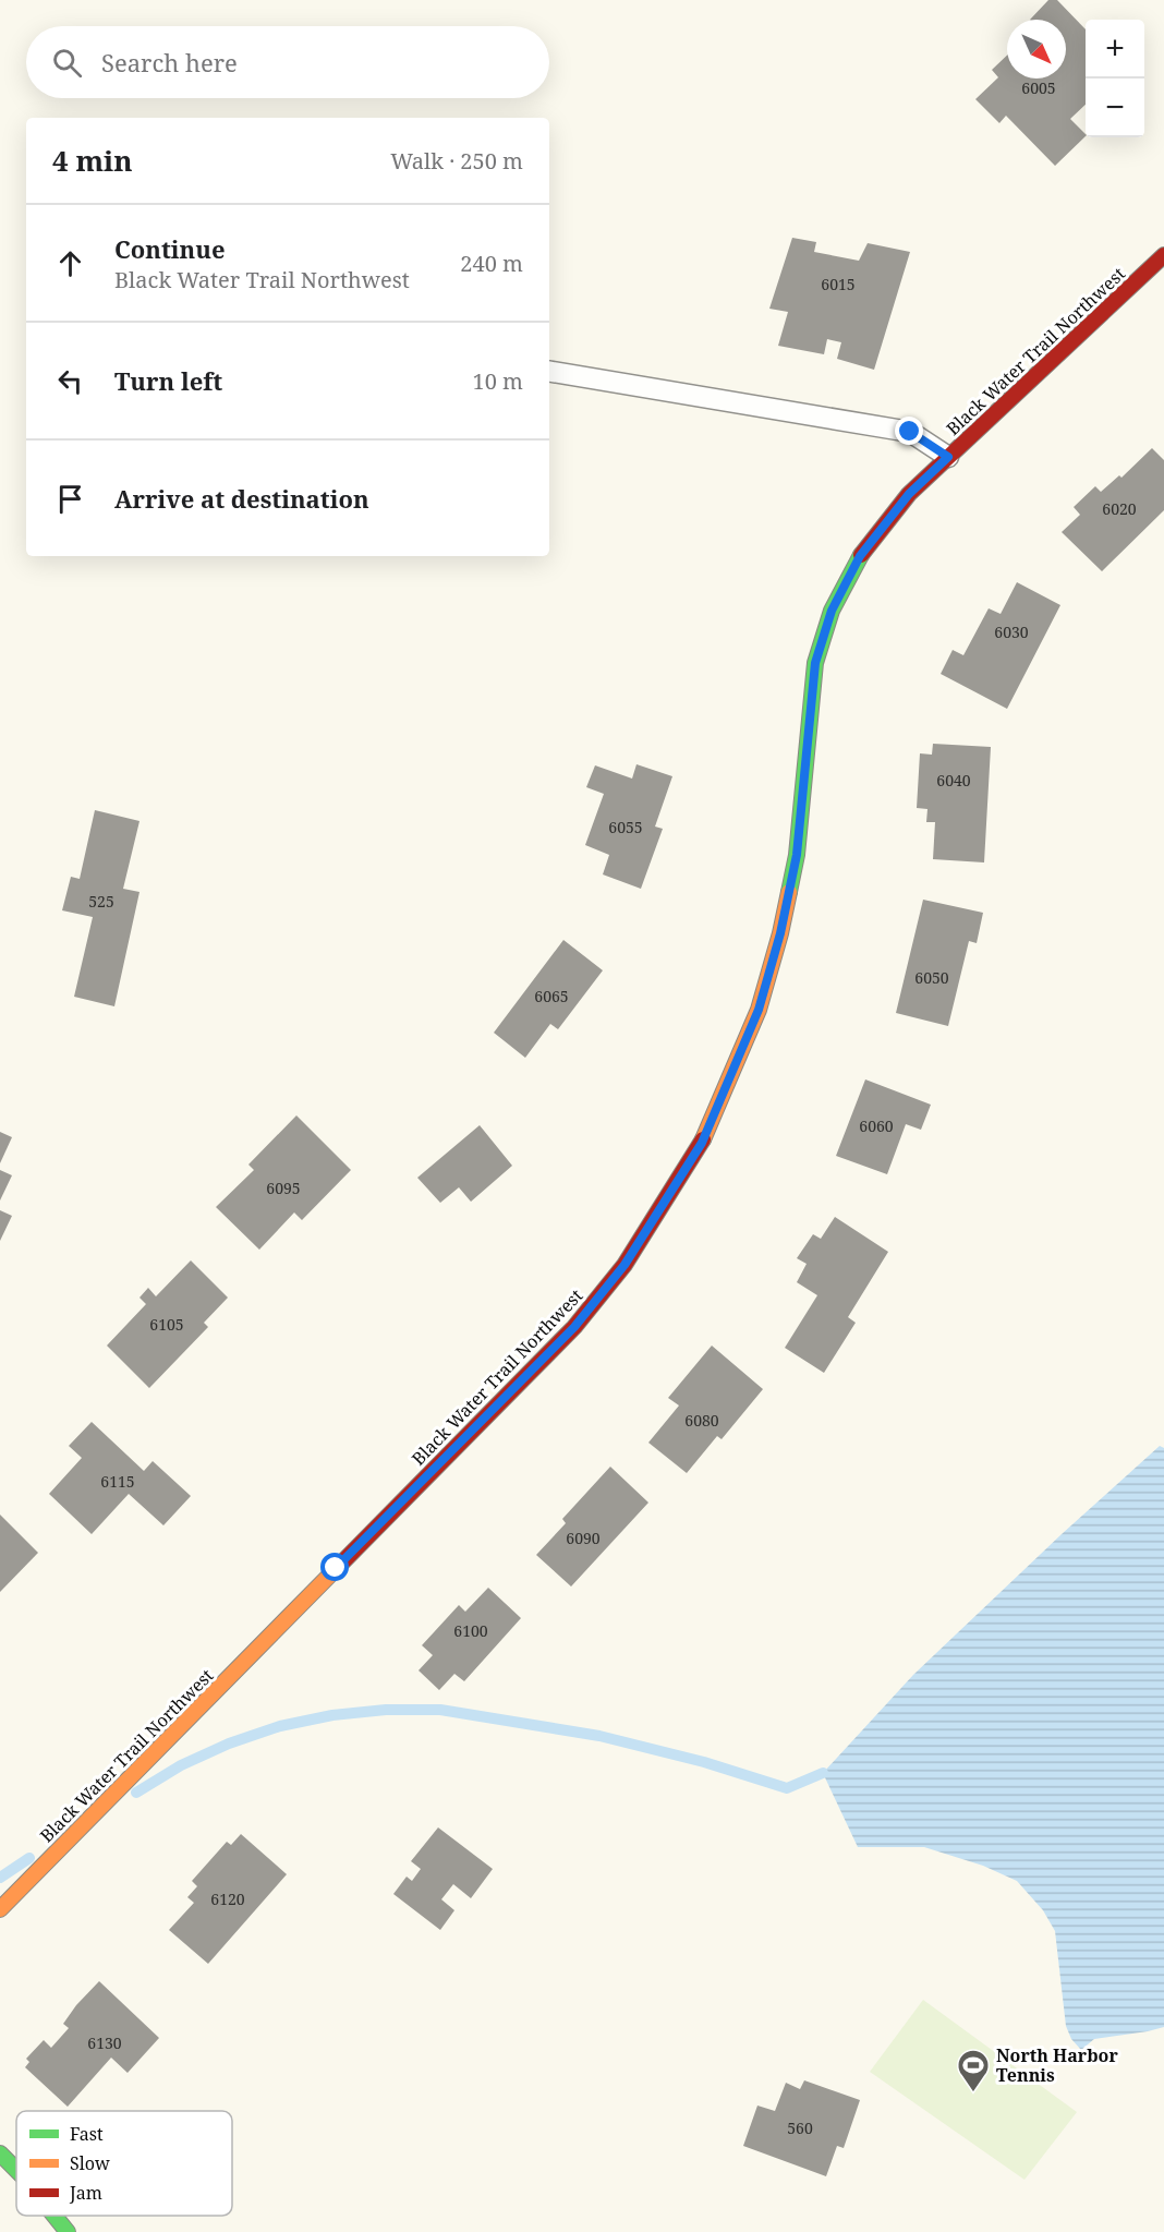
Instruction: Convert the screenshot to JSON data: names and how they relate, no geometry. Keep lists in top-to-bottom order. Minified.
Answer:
{"streets":{"street":["Black Water Trail Northwest"]},"places":{"sports":["North Harbor Tennis"]},"house_numbers":["6005","6015","6020","6030","6040","6055","525","6050","6065","6060","6095","6105","6080","6115","6090","6100","6120","6130","560"],"legend":["Fast","Slow","Jam"],"north":"bottom right","page":{"map_buttons":["+","−"],"search":"Search here","heading":["4 min","Walk · 250 m"],"list":[["Continue","Black Water Trail Northwest","240 m"],["Turn left","10 m"],"Arrive at destination"]}}
